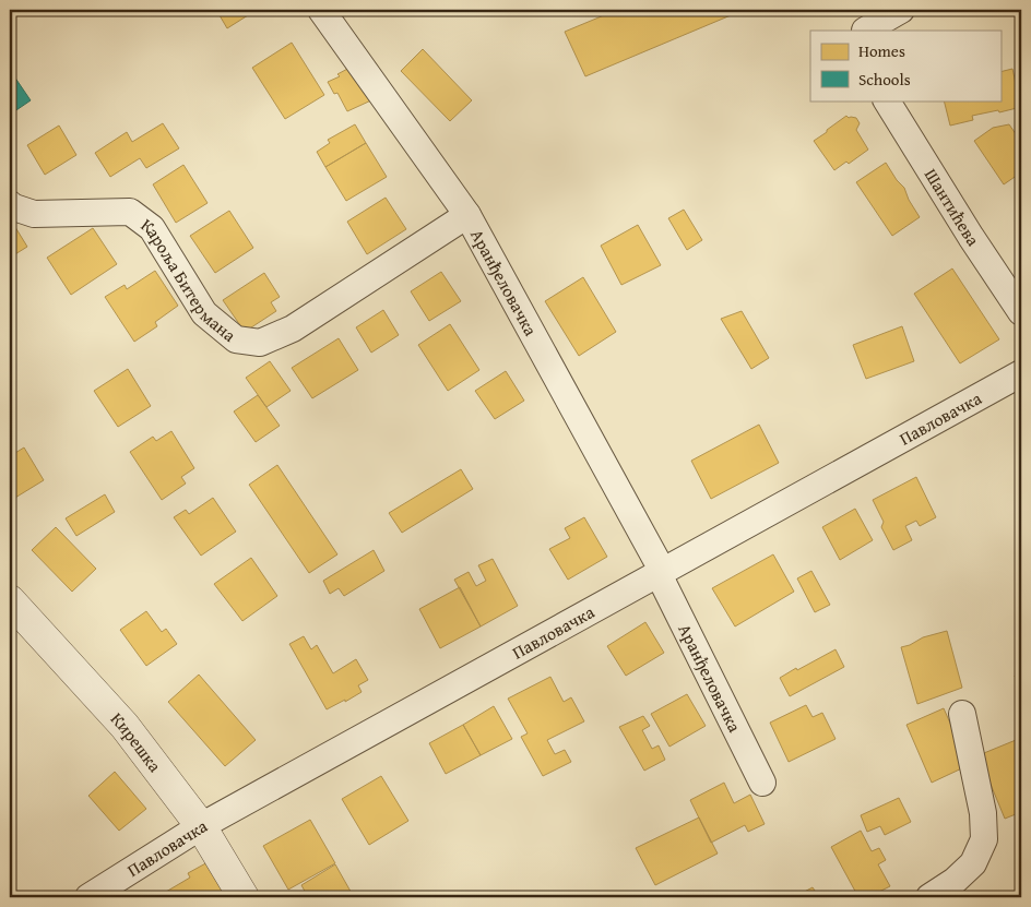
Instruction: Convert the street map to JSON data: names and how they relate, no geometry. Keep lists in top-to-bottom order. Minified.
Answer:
{"streets":{"street":["Шантићева","Кароља Битермана","Аранђеловачка","Павловачка","Кирешка"]},"crossings":[["Кароља Битермана","Аранђеловачка"],["Аранђеловачка","Павловачка"],["Павловачка","Кирешка"]],"legend":["Homes","Schools"]}
